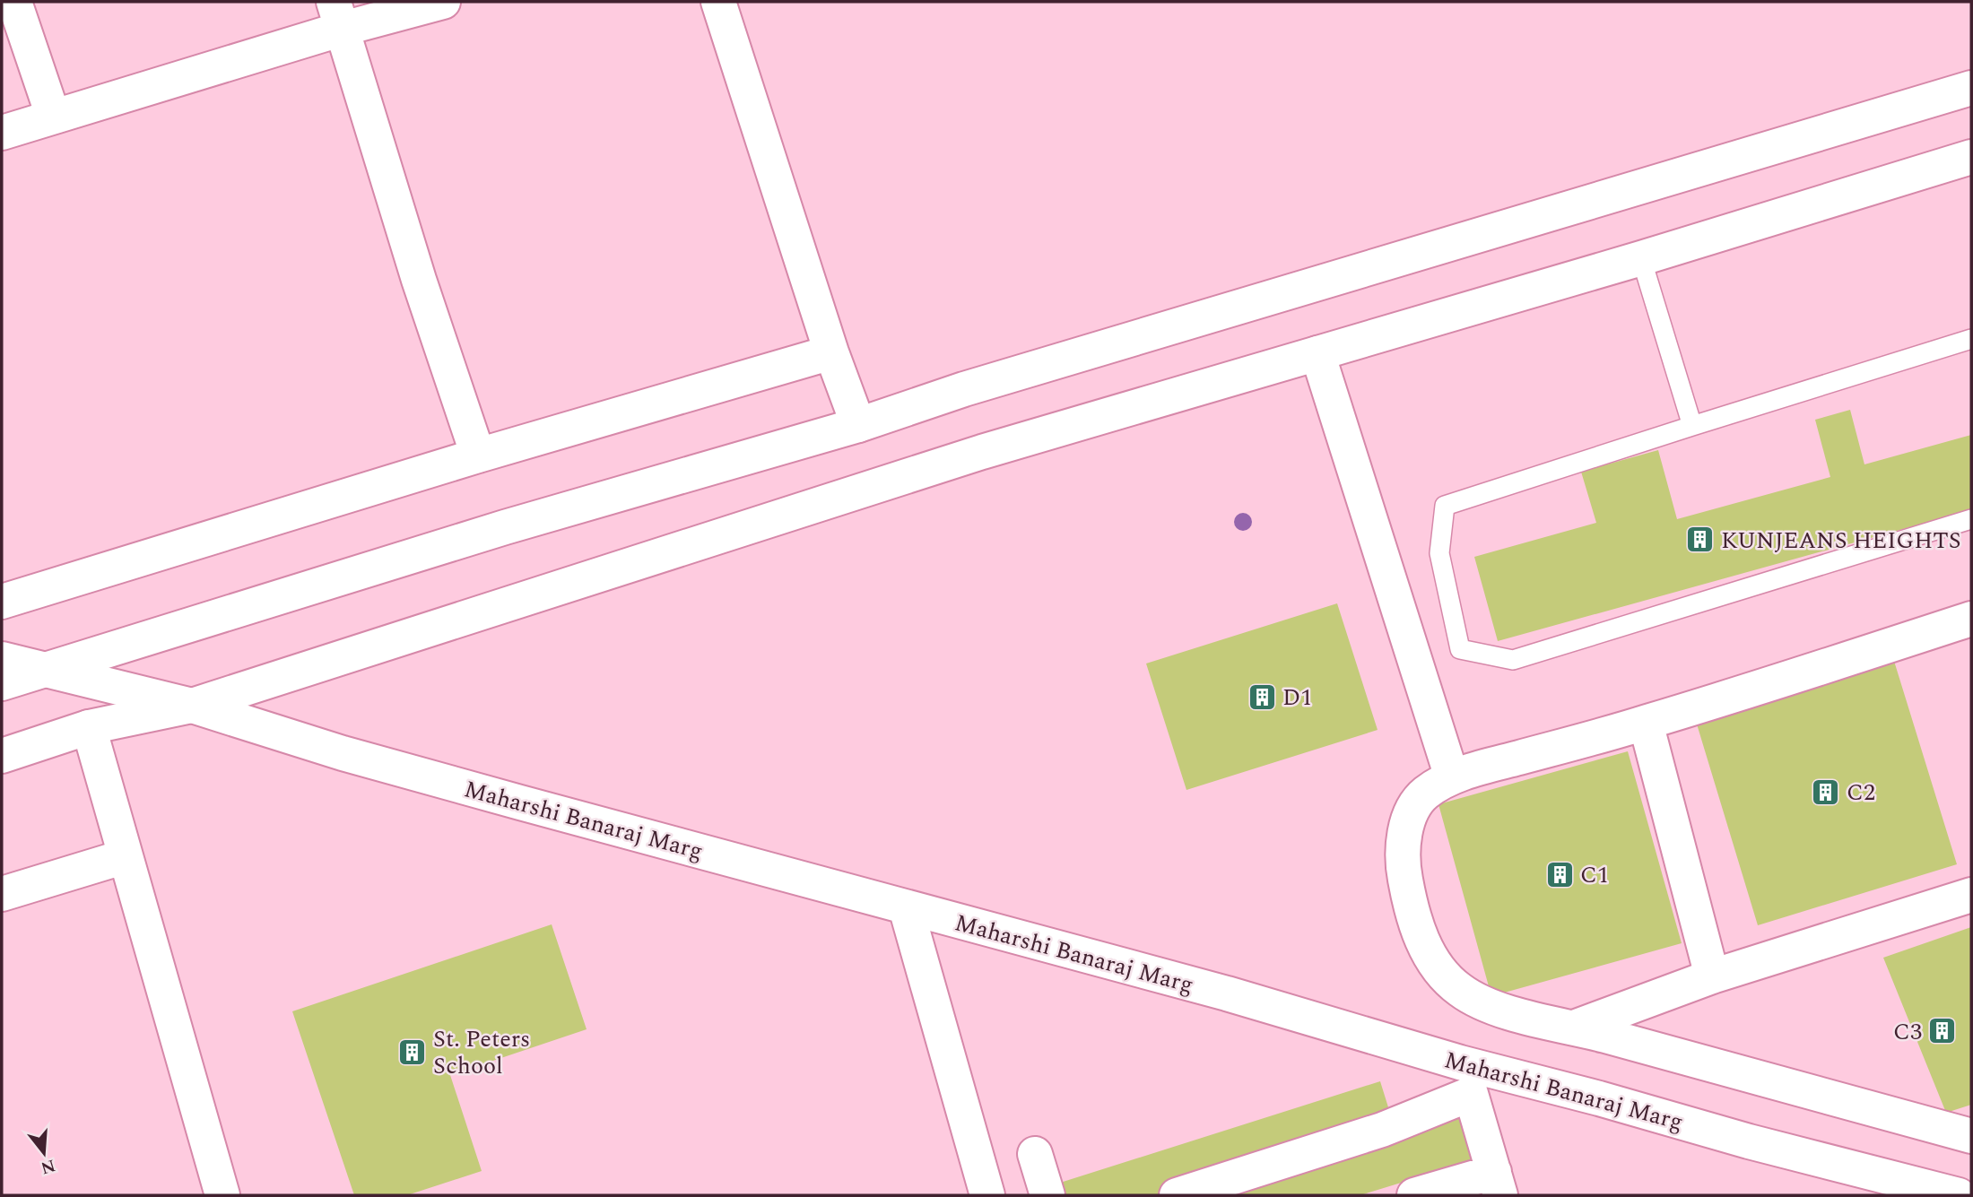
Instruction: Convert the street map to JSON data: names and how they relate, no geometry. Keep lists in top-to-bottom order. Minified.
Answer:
{"streets":{"street":["Maharshi Banaraj Marg"]},"places":{"building":["KUNJEANS HEIGHTS","D1","C2","C1","C3","St. Peters School"]},"north":"bottom"}
